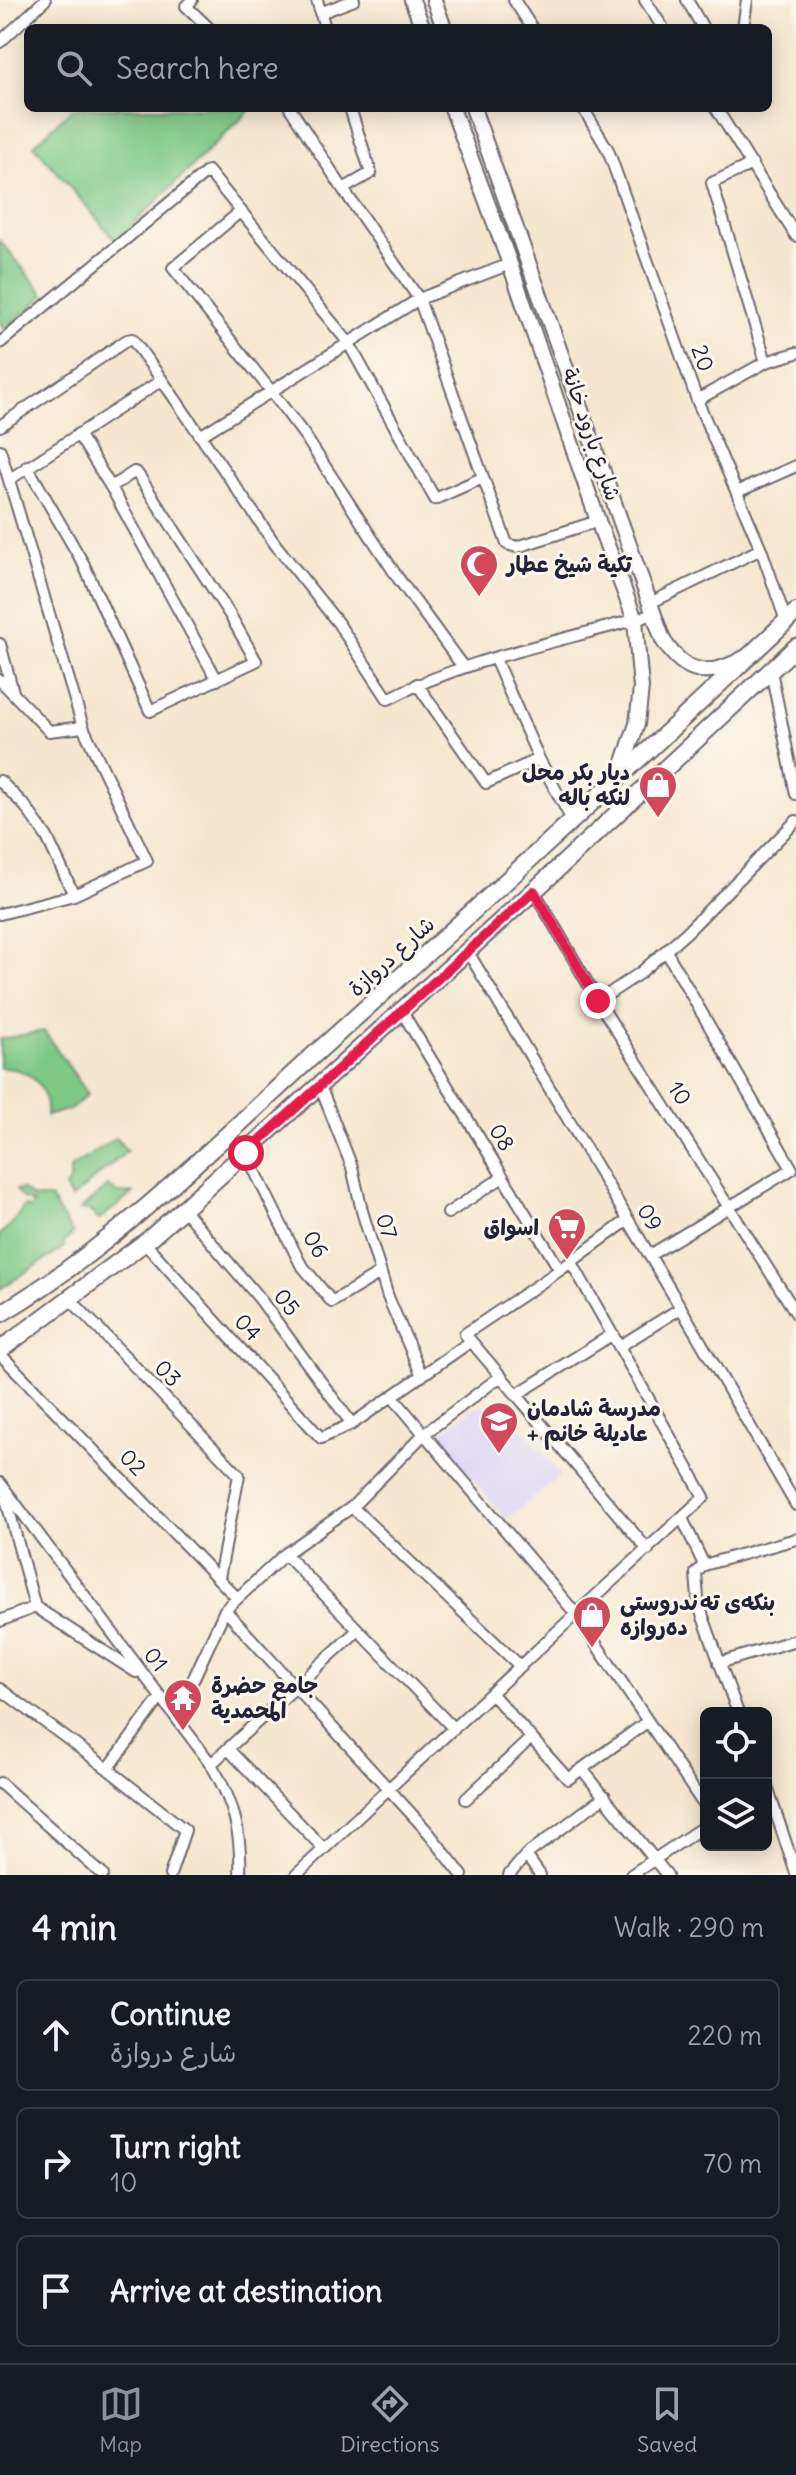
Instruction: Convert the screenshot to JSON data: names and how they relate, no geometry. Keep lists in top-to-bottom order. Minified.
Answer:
{"streets":{"main road":["شارع بارود خانة","شارع دروازة"],"street":["20","10","08","09","07","06","05","04","03","02","01"]},"crossings":[["20","شارع دروازة"],["شارع بارود خانة","شارع دروازة"],["07","06"],["05","04"],["03","02"]],"places":{"mosque":["تكية شيخ عطار"],"shop":["ديار بكر محل لنكه باله","بنکەی تەندروستی دەروازە"],"supermarket":["اسواق"],"school or university":["مدرسة شادمان + عاديلة خانم"],"temple":["جامع حضرة المحمدية"]},"page":{"search":"Search here","heading":["4 min","Walk · 290 m"],"list":[["Continue","شارع دروازة","220 m"],["Turn right","10","70 m"],"Arrive at destination"],"nav":["Map","Directions","Saved"]}}
